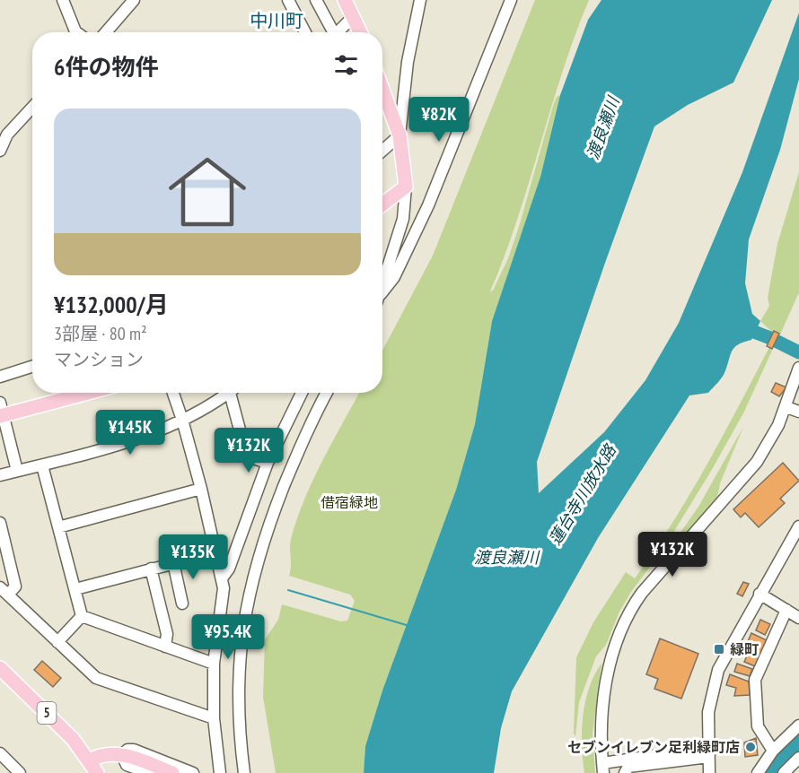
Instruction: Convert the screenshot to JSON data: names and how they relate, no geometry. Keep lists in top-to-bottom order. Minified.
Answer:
{"streets":{"main road":["5"]},"districts":["中川町"],"water":["渡良瀬川","蓮台寺川放水路"],"parks":["借宿緑地"],"places":{"transit":["緑町"],"other":["セブンイレブン足利緑町店"]},"page":{"heading":"6件の物件","price":["¥82K","¥145K","¥132K","¥132K","¥135K","¥95.4K"],"list":[{"name":"¥132,000/月","note":"3部屋 · 80 m² · マンション"}]}}
